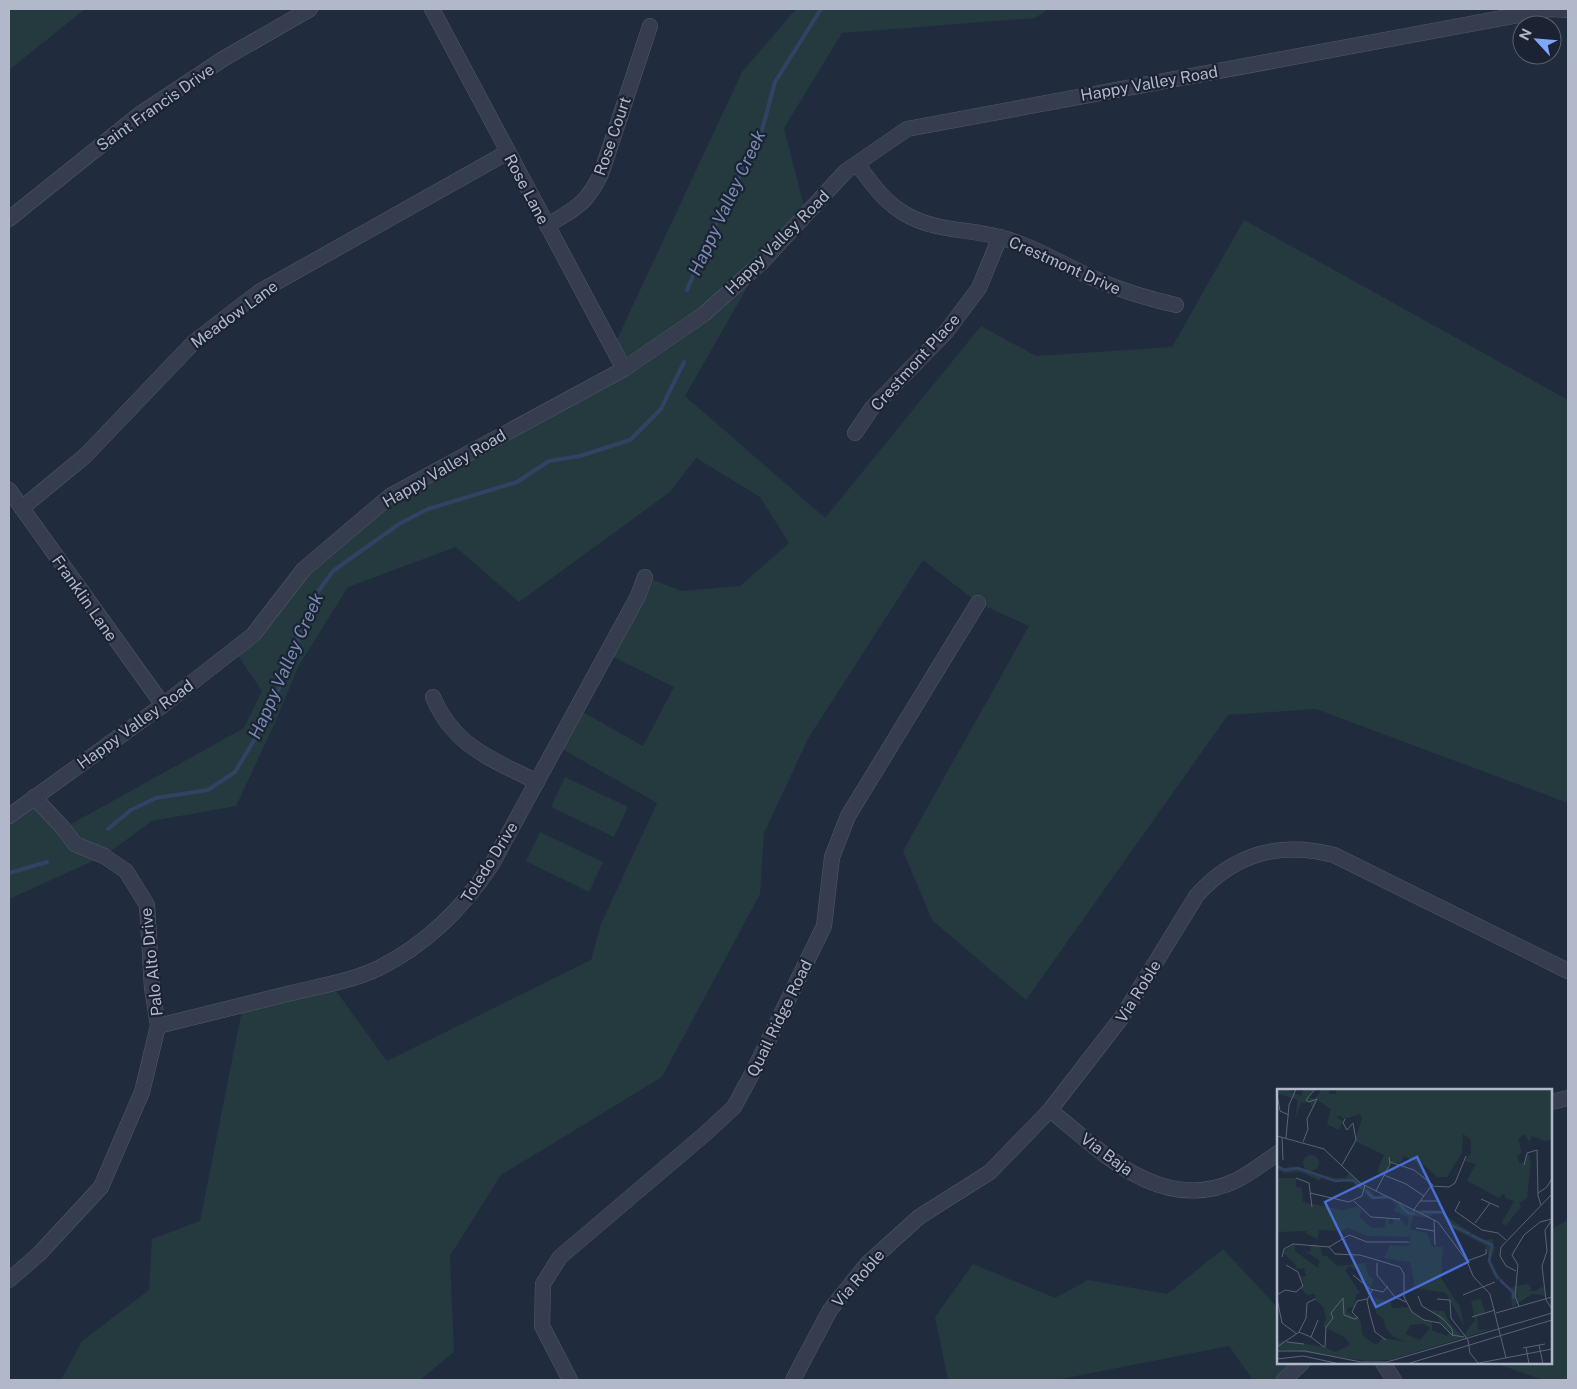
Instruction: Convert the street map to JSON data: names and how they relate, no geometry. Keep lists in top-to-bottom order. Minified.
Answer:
{"streets":{"street":["Happy Valley Road","Saint Francis Drive","Rose Court","Rose Lane","Crestmont Drive","Meadow Lane","Crestmont Place","Franklin Lane","Toledo Drive","Palo Alto Drive","Via Roble","Quail Ridge Road","Via Baja"]},"crossings":[["Happy Valley Road","Rose Lane"],["Happy Valley Road","Crestmont Drive"],["Happy Valley Road","Franklin Lane"],["Happy Valley Road","Palo Alto Drive"],["Rose Court","Rose Lane"],["Rose Lane","Meadow Lane"],["Crestmont Drive","Crestmont Place"],["Meadow Lane","Franklin Lane"],["Toledo Drive","Palo Alto Drive"],["Via Roble","Via Baja"]],"water":["Happy Valley Creek"],"north":"top left"}
